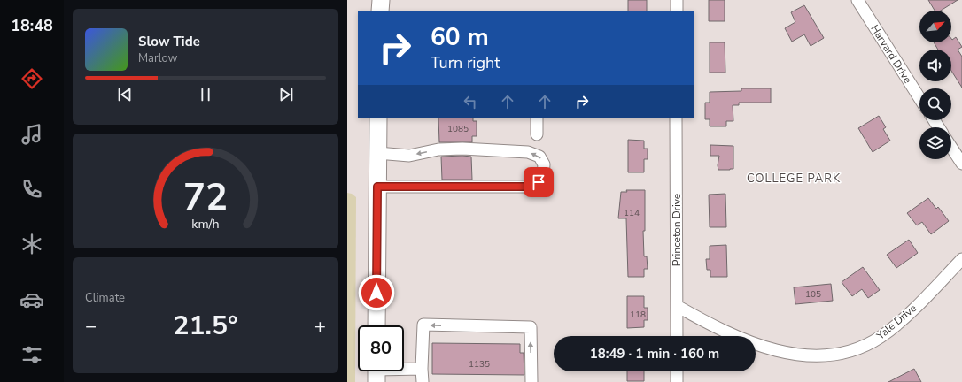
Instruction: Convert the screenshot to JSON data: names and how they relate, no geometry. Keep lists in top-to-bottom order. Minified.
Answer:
{"streets":{"street":["Harvard Drive","Princeton Drive","Yale Drive"]},"crossings":[["Princeton Drive","Yale Drive"]],"districts":["COLLEGE PARK"],"house_numbers":["1085","114","105","118","1135"],"north":"top right","page":{"tabs":"18:48","turn":["60 m","Turn right"],"song":["Slow Tide","Marlow"],"tile":"Climate","heat":["−","21.5°","+"],"limit":"80","trip":"18:49 · 1 min · 160 m","gauge":["72","km/h"]}}
